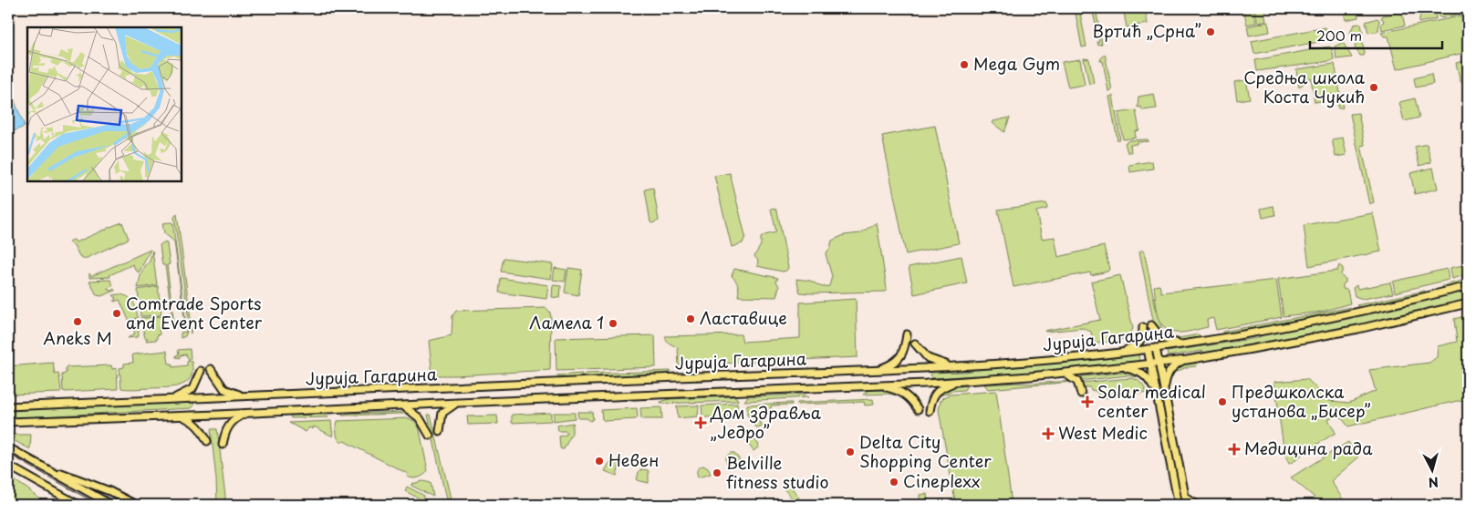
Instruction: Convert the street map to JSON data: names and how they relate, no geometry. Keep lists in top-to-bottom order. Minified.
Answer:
{"streets":{"main road":["Јурија Гагарина"]},"places":{"other":["Вртић „Срна”","Mega Gym","Средња школа Коста Чукић","Comtrade Sports and Event Center","Ластавице","Aneks M","Ламела 1","Предшколска установа „Бисер”","Delta City Shopping Center","Невен","Belville fitness studio","Cineplexx"],"health":["Solar medical center","Дом здравља „Једро”","West Medic","Медицина рада"]},"scale_bar":"200 m","north":"bottom"}
